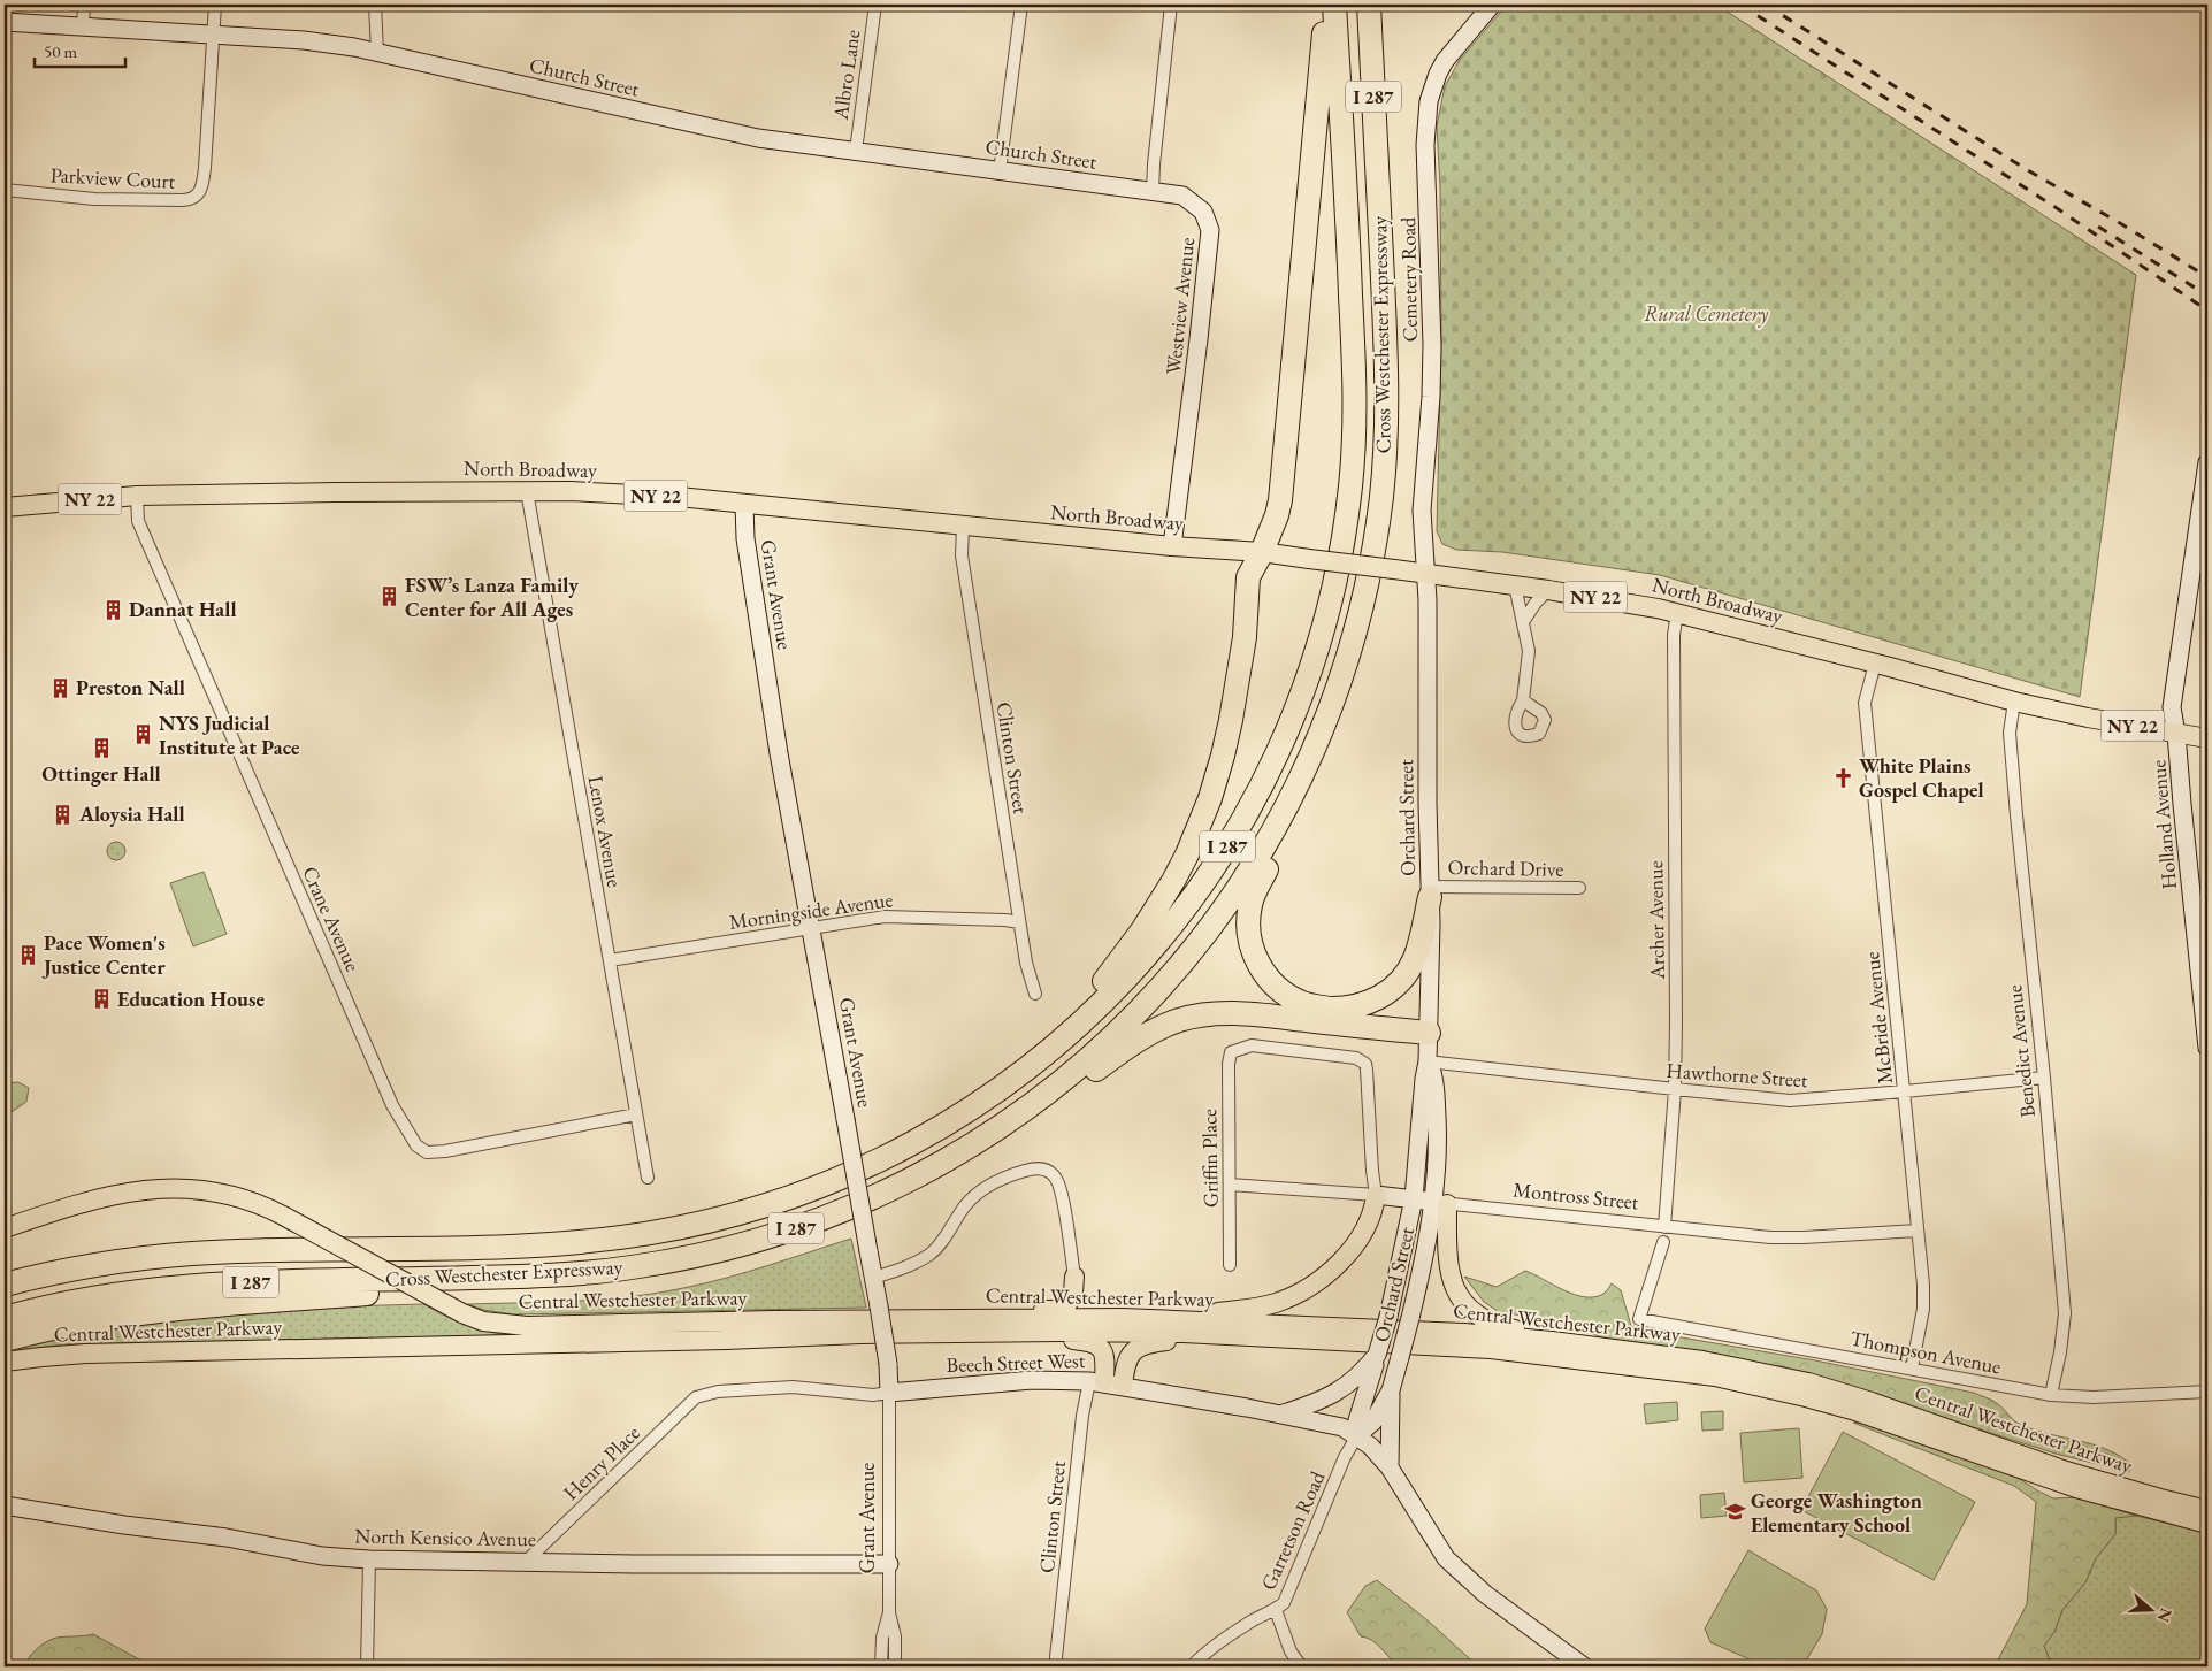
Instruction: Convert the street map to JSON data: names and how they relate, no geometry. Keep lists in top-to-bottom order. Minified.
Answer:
{"streets":{"highway":["I 287","Cross Westchester Expressway"],"main road":["North Broadway","NY 22","Central Westchester Parkway"],"street":["Albro Lane","Church Street","Parkview Court","Cemetery Road","Westview Avenue","Grant Avenue","Clinton Street","Orchard Street","Holland Avenue","Lenox Avenue","Orchard Drive","Morningside Avenue","Crane Avenue","Archer Avenue","McBride Avenue","Benedict Avenue","Hawthorne Street","Griffin Place","Montross Street","Thompson Avenue","Beech Street West","Henry Place","Garretson Road","North Kensico Avenue"]},"crossings":[["Albro Lane","Church Street"],["Church Street","Parkview Court"],["Church Street","Westview Avenue"],["Cemetery Road","North Broadway"],["Cemetery Road","Orchard Street"],["Westview Avenue","North Broadway"],["North Broadway","Grant Avenue"],["North Broadway","Clinton Street"],["North Broadway","Orchard Street"],["North Broadway","Holland Avenue"],["North Broadway","Lenox Avenue"],["North Broadway","Crane Avenue"],["North Broadway","Archer Avenue"],["North Broadway","McBride Avenue"],["North Broadway","Benedict Avenue"],["Grant Avenue","Morningside Avenue"],["Grant Avenue","Beech Street West"],["Grant Avenue","North Kensico Avenue"],["Clinton Street","Morningside Avenue"],["Clinton Street","Beech Street West"],["Orchard Street","Orchard Drive"],["Orchard Street","Hawthorne Street"],["Orchard Street","Montross Street"],["Orchard Street","Beech Street West"],["Orchard Street","Garretson Road"],["Lenox Avenue","Morningside Avenue"],["Lenox Avenue","Crane Avenue"],["Archer Avenue","Hawthorne Street"],["Archer Avenue","Montross Street"],["McBride Avenue","Hawthorne Street"],["McBride Avenue","Montross Street"],["McBride Avenue","Thompson Avenue"],["Benedict Avenue","Hawthorne Street"],["Benedict Avenue","Thompson Avenue"],["Griffin Place","Montross Street"],["Beech Street West","Henry Place"],["Beech Street West","Garretson Road"],["Henry Place","North Kensico Avenue"]],"parks":["Rural Cemetery"],"places":{"building":["FSW’s Lanza Family Center for All Ages","Dannat Hall","Preston Nall","NYS Judicial Institute at Pace","Ottinger Hall","Aloysia Hall","Pace Women's Justice Center","Education House"],"church":["White Plains Gospel Chapel"],"school or university":["George Washington Elementary School"]},"scale_bar":"50 m","north":"right"}
